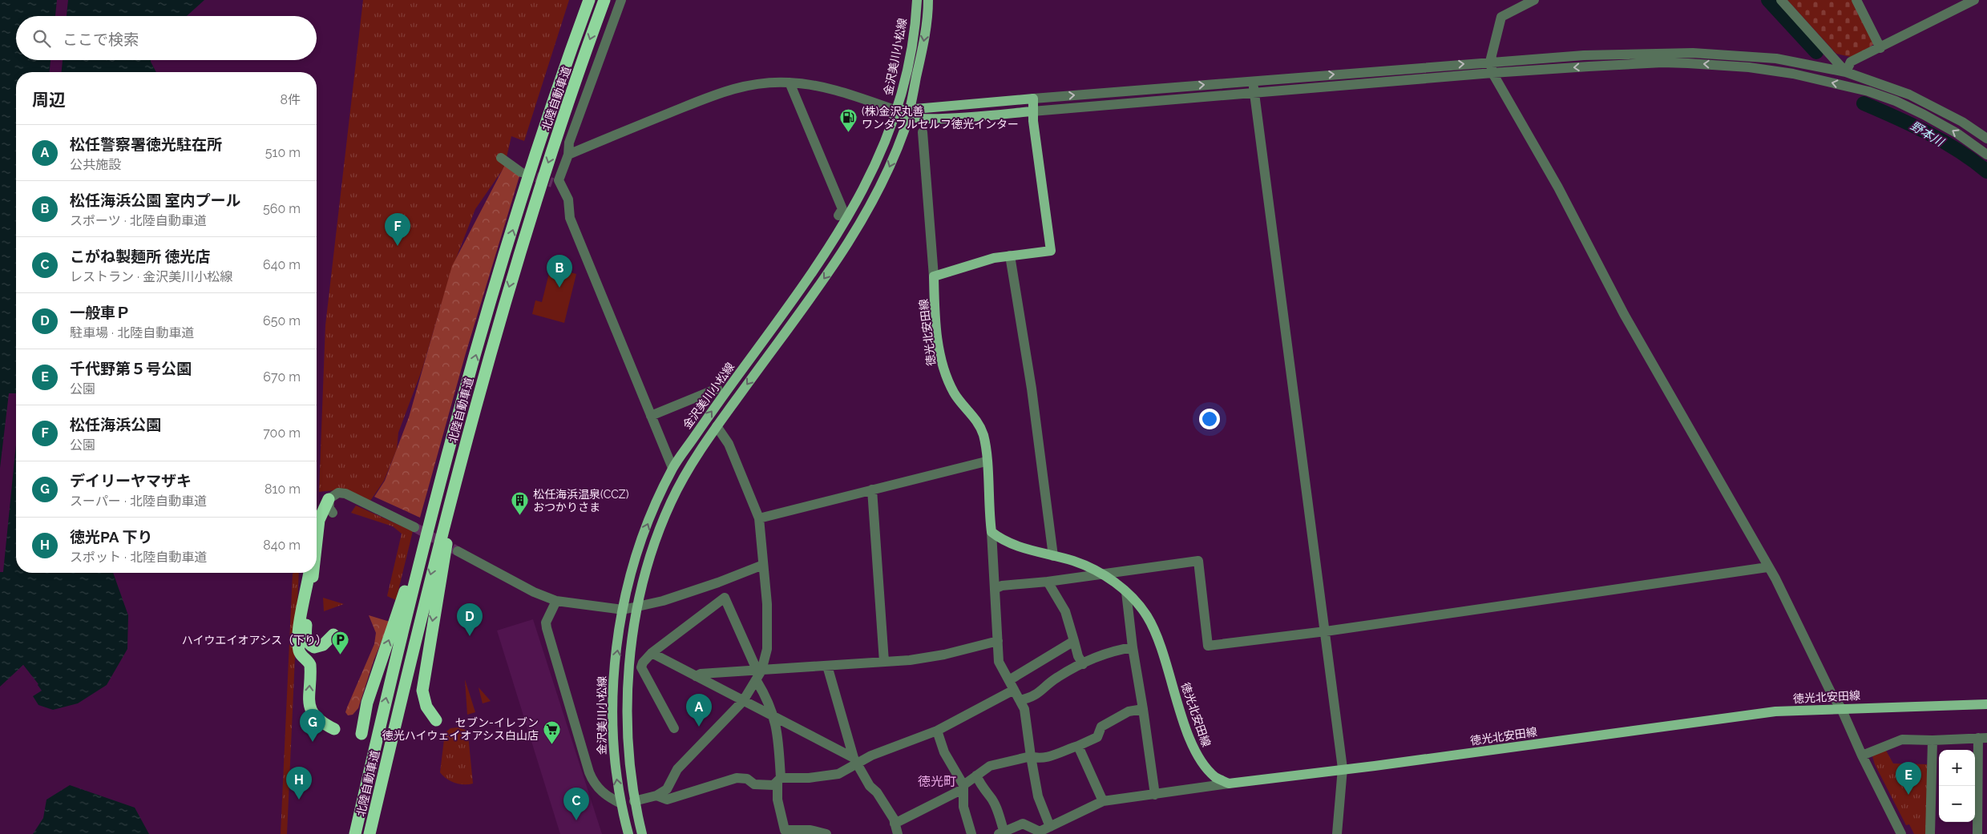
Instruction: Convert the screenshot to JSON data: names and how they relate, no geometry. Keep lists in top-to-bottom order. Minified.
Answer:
{"streets":{"highway":["北陸自動車道"],"main road":["金沢美川小松線","徳光北安田線"]},"districts":["徳光町"],"water":["野本川"],"places":{"fuel station":["(株)金沢丸善 ワンダフルセルフ徳光インター"],"building":["松任海浜温泉(CCZ) おつかりさま"],"parking":["ハイウエイオアシス（下り）"],"supermarket":["セブン-イレブン 徳光ハイウェイオアシス白山店"]},"page":{"search":"ここで検索","heading":["周辺","8件"],"list":[{"mark":"A","name":"松任警察署徳光駐在所","note":"公共施設","value":"510 m"},{"mark":"B","name":"松任海浜公園 室内プール","note":"スポーツ · 北陸自動車道","value":"560 m"},{"mark":"C","name":"こがね製麺所 徳光店","note":"レストラン · 金沢美川小松線","value":"640 m"},{"mark":"D","name":"一般車Ｐ","note":"駐車場 · 北陸自動車道","value":"650 m"},{"mark":"E","name":"千代野第５号公園","note":"公園","value":"670 m"},{"mark":"F","name":"松任海浜公園","note":"公園","value":"700 m"},{"mark":"G","name":"デイリーヤマザキ","note":"スーパー · 北陸自動車道","value":"810 m"},{"mark":"H","name":"徳光PA 下り","note":"スポット · 北陸自動車道","value":"840 m"}],"pins":["F","B","D","A","G","E","H","C"],"map_buttons":["+","−"]}}
